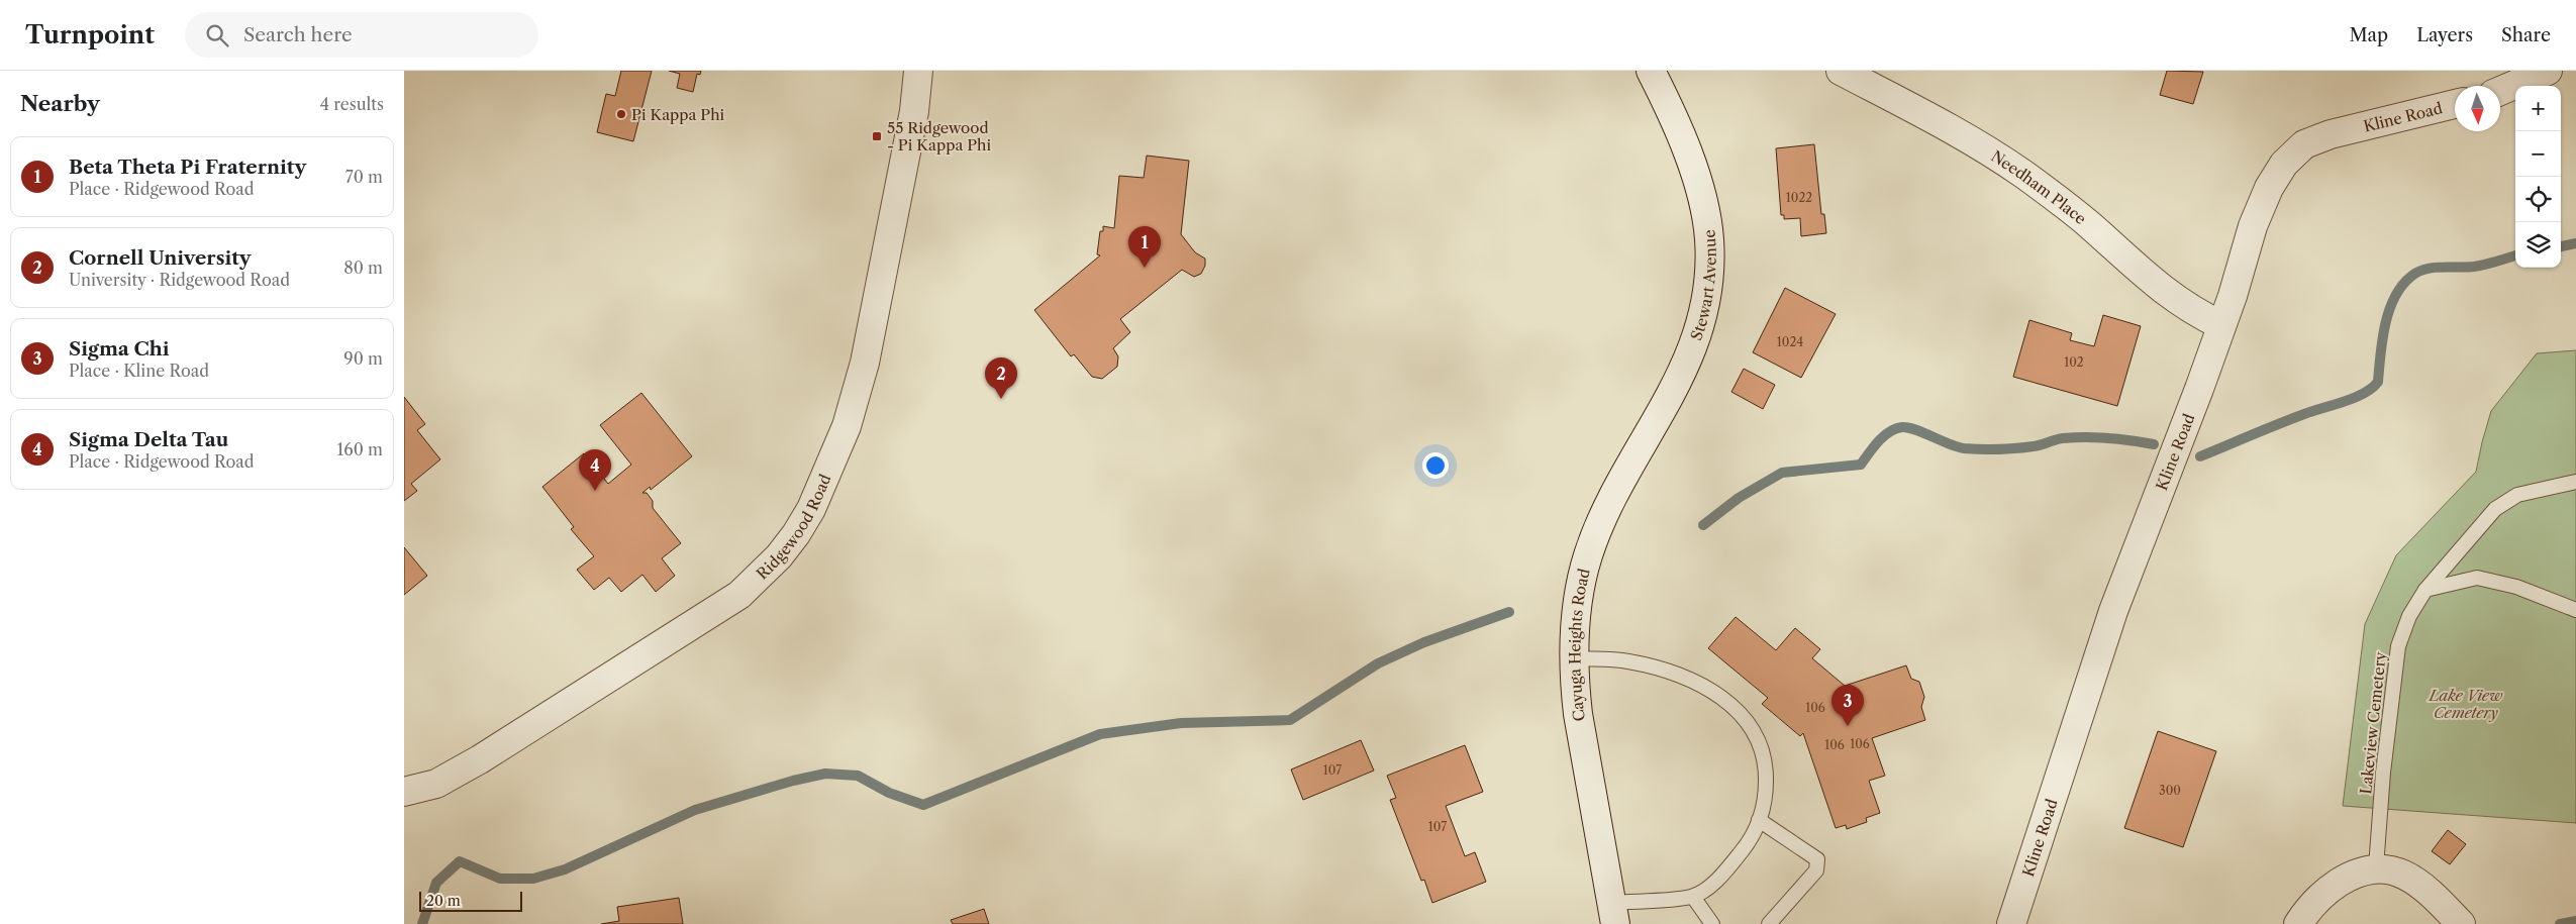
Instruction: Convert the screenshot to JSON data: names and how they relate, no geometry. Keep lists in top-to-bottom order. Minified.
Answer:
{"streets":{"street":["Kline Road","Needham Place","Stewart Avenue","Ridgewood Road","Cayuga Heights Road"],"lane":["Lakeview Cemetery"]},"crossings":[["Kline Road","Needham Place"],["Stewart Avenue","Cayuga Heights Road"]],"parks":["Lake View Cemetery"],"places":{"other":["Pi Kappa Phi"],"transit":["55 Ridgewood - Pi Kappa Phi"]},"house_numbers":["1022","1024","102","106","106","106","107","300","107"],"scale_bar":"20 m","north":"bottom","page":{"header":"Turnpoint","search":"Search here","nav":["Map","Layers","Share"],"heading":["Nearby","4 results"],"map_buttons":["+","−"],"list":[{"mark":"1","name":"Beta Theta Pi Fraternity","note":"Place · Ridgewood Road","value":"70 m"},{"mark":"2","name":"Cornell University","note":"University · Ridgewood Road","value":"80 m"},{"mark":"3","name":"Sigma Chi","note":"Place · Kline Road","value":"90 m"},{"mark":"4","name":"Sigma Delta Tau","note":"Place · Ridgewood Road","value":"160 m"}],"pins":["1","2","4","3"],"scale":"20 m"}}
